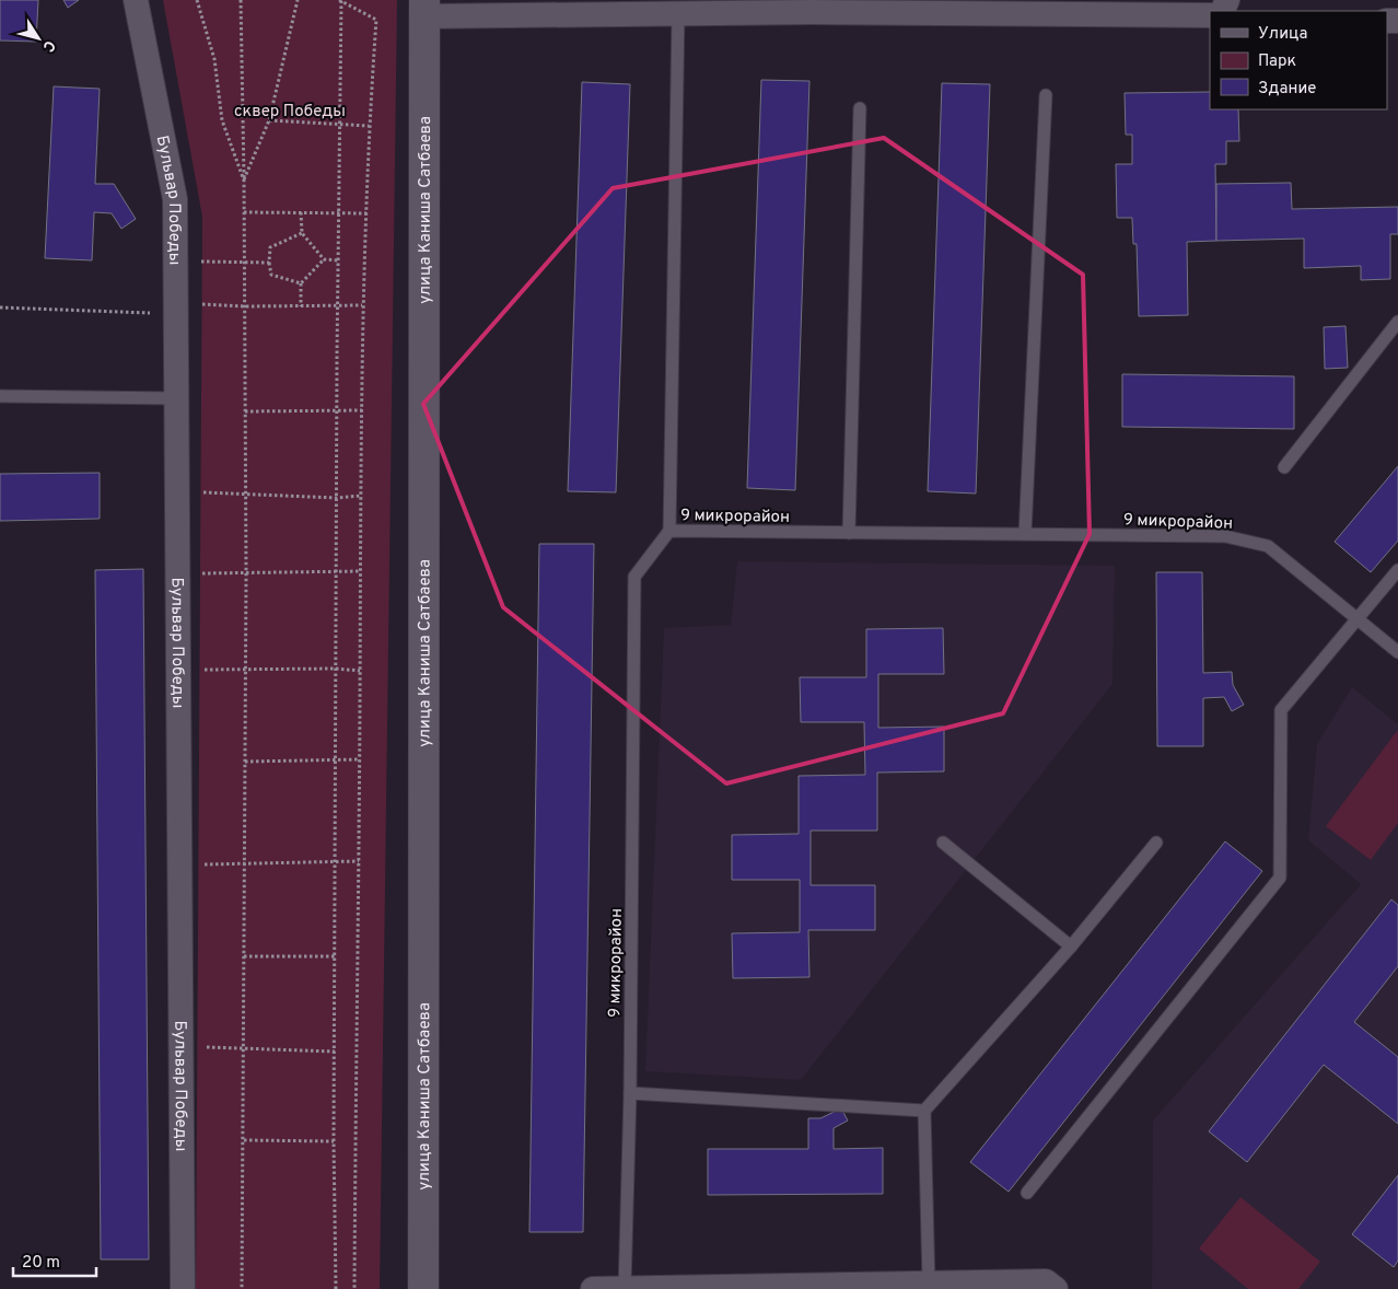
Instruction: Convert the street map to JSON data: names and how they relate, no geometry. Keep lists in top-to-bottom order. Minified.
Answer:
{"streets":{"street":["Бульвар Победы","улица Каниша Сатбаева"],"lane":["9 микрорайон"]},"parks":["сквер Победы"],"legend":["Улица","Парк","Здание"],"scale_bar":"20 m","north":"bottom right"}
